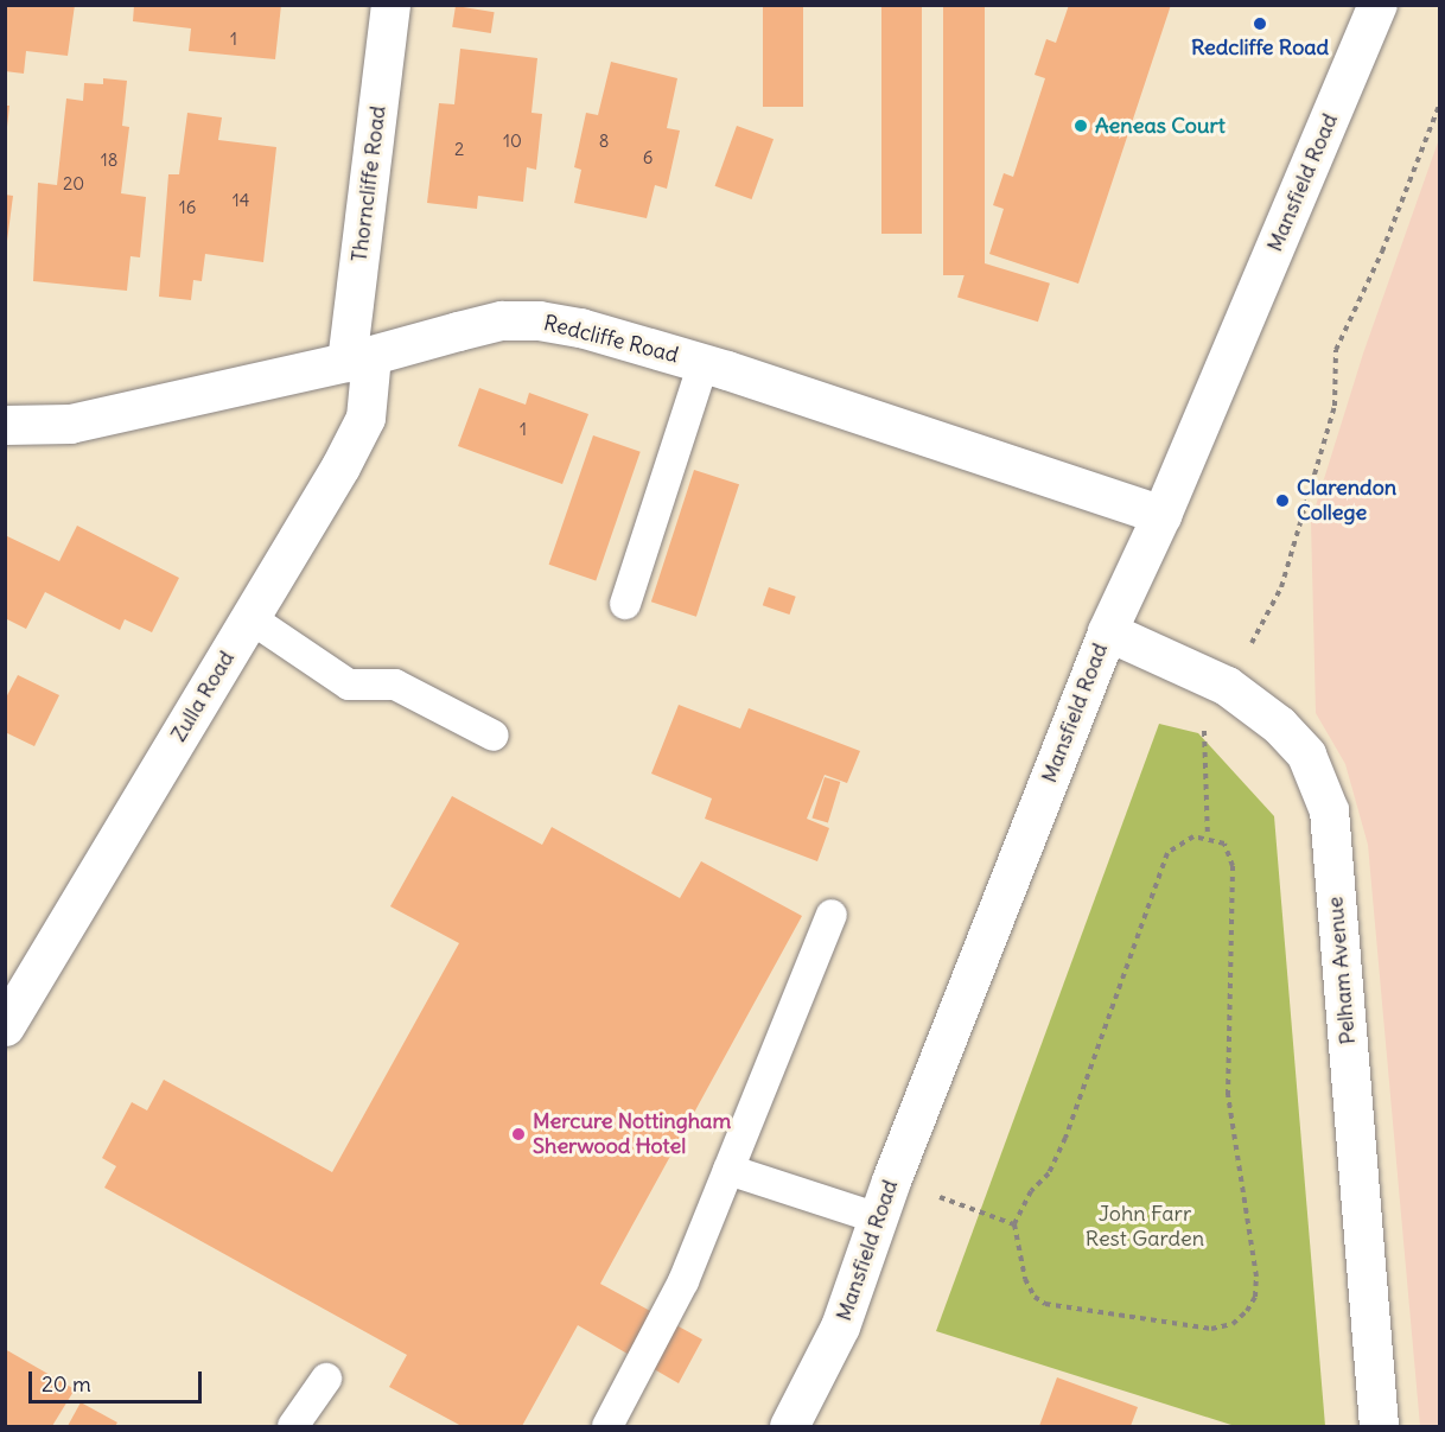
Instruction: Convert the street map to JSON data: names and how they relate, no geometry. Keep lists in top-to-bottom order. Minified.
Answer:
{"streets":{"main road":["Mansfield Road","Thorncliffe Road","Redcliffe Road","Zulla Road","Pelham Avenue"]},"crossings":[["Mansfield Road","Redcliffe Road"],["Mansfield Road","Pelham Avenue"],["Thorncliffe Road","Redcliffe Road"],["Thorncliffe Road","Zulla Road"],["Redcliffe Road","Zulla Road"]],"parks":["John Farr Rest Garden"],"places":["Redcliffe Road","Aeneas Court","Clarendon College","Mercure Nottingham Sherwood Hotel"],"house_numbers":["1","10","8","2","6","18","20","14","16","1"],"scale_bar":"20 m"}
